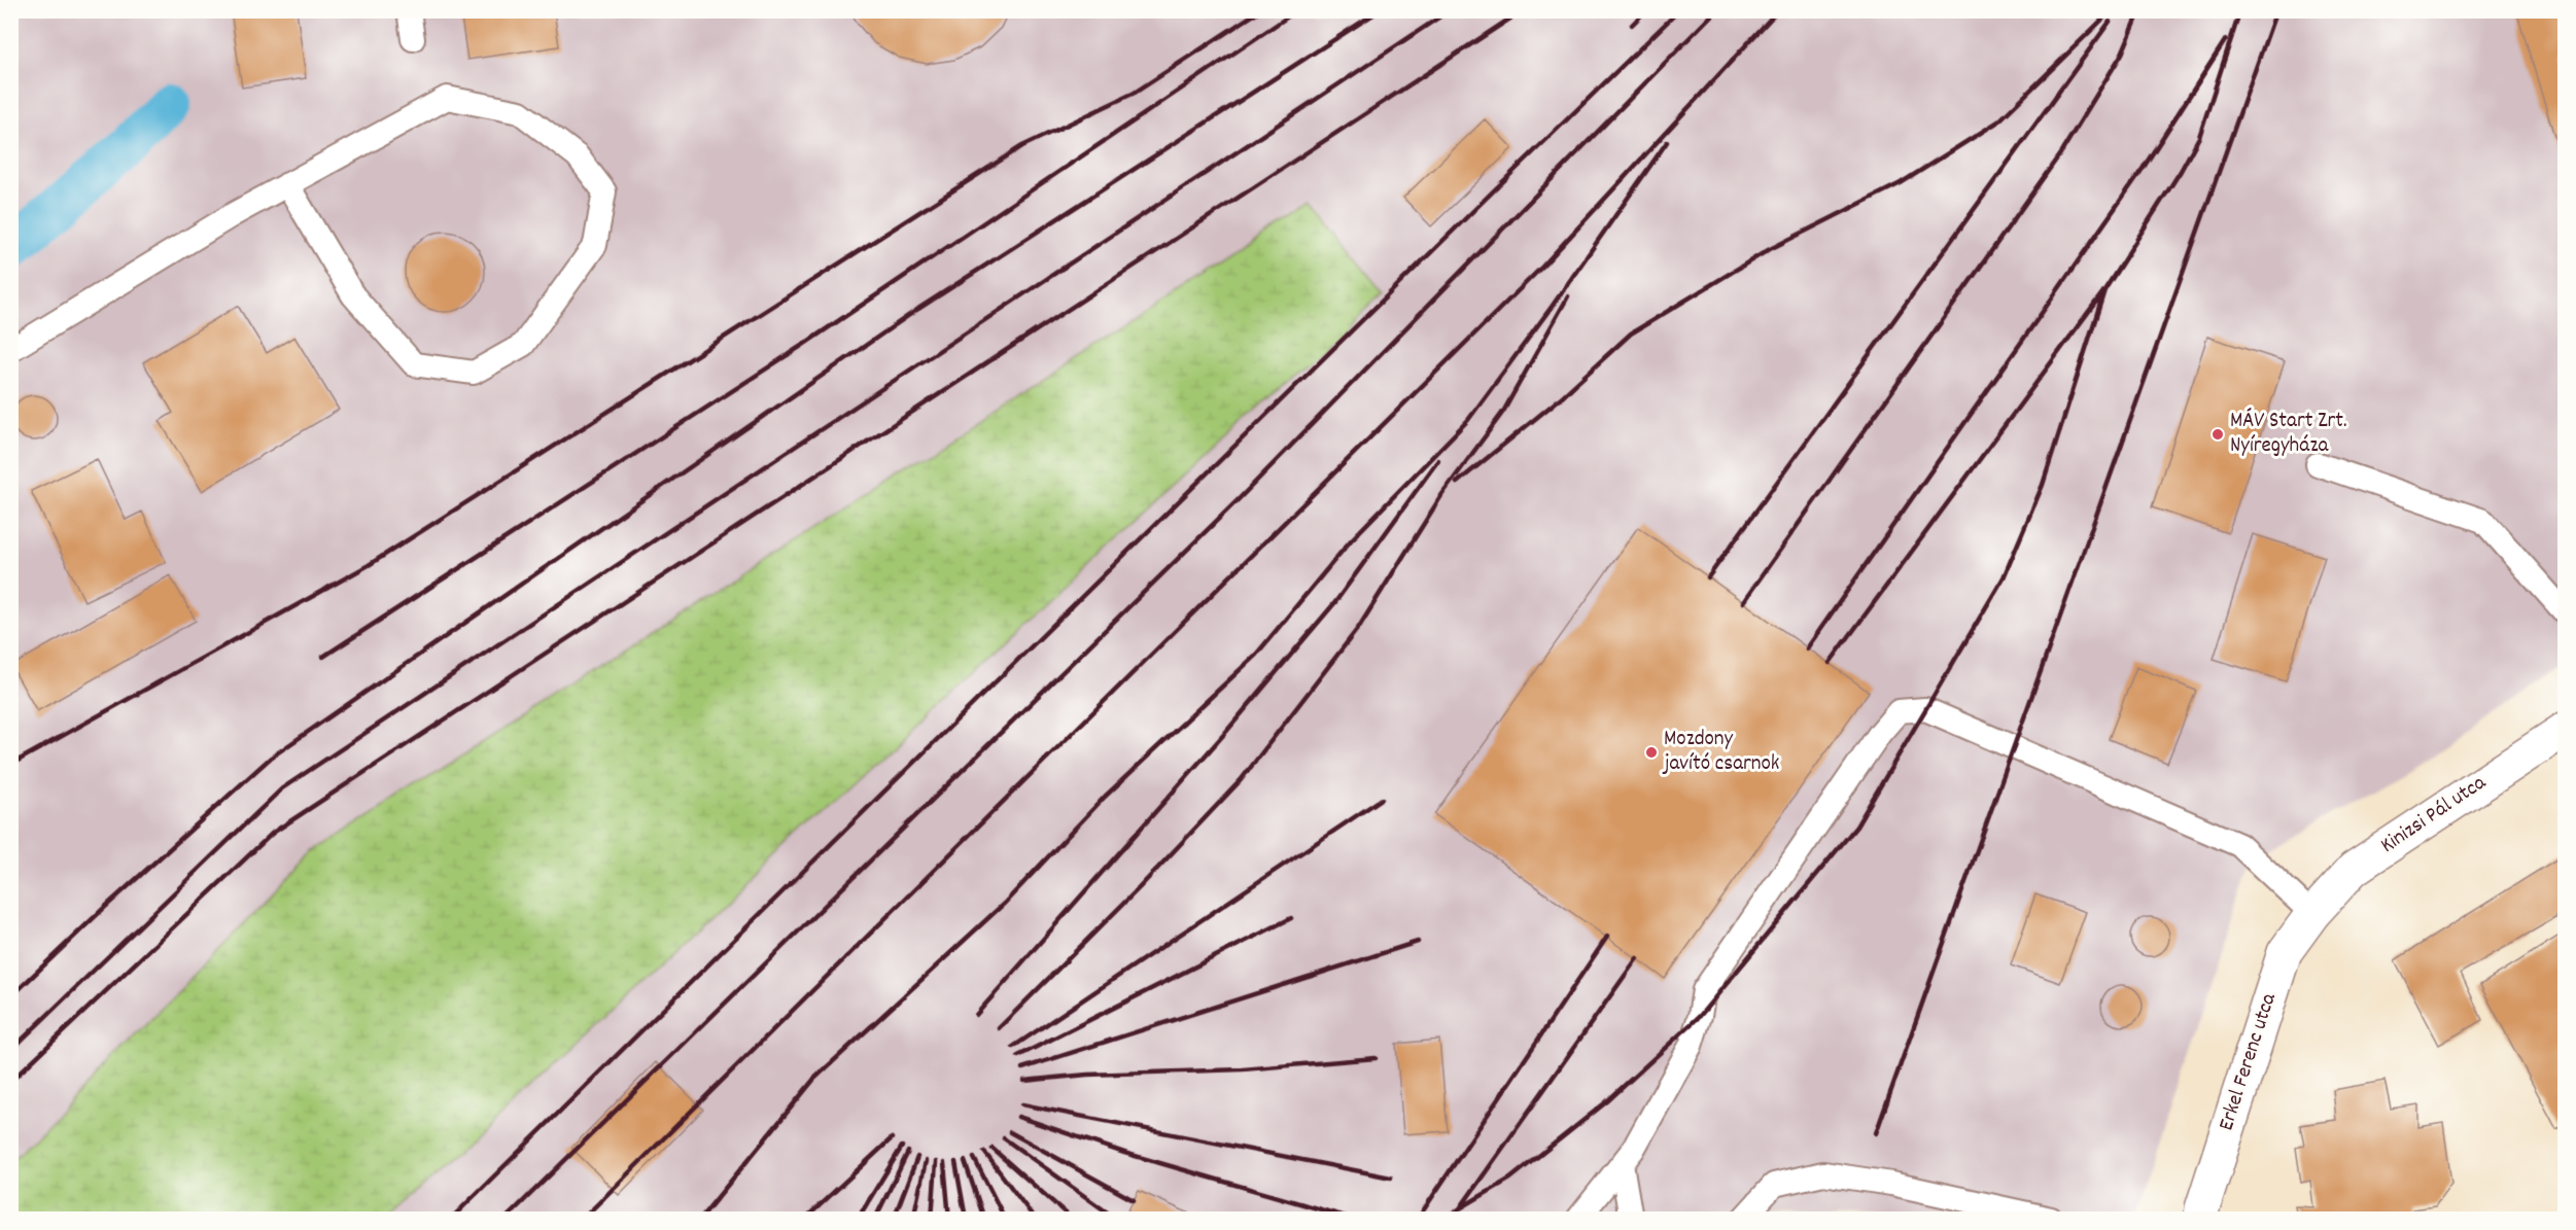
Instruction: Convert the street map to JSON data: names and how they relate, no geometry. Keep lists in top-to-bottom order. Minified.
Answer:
{"streets":{"street":["Kinizsi Pál utca","Erkel Ferenc utca"]},"crossings":[["Kinizsi Pál utca","Erkel Ferenc utca"]],"places":["MÁV Start Zrt. Nyíregyháza","Mozdony javító csarnok"]}
